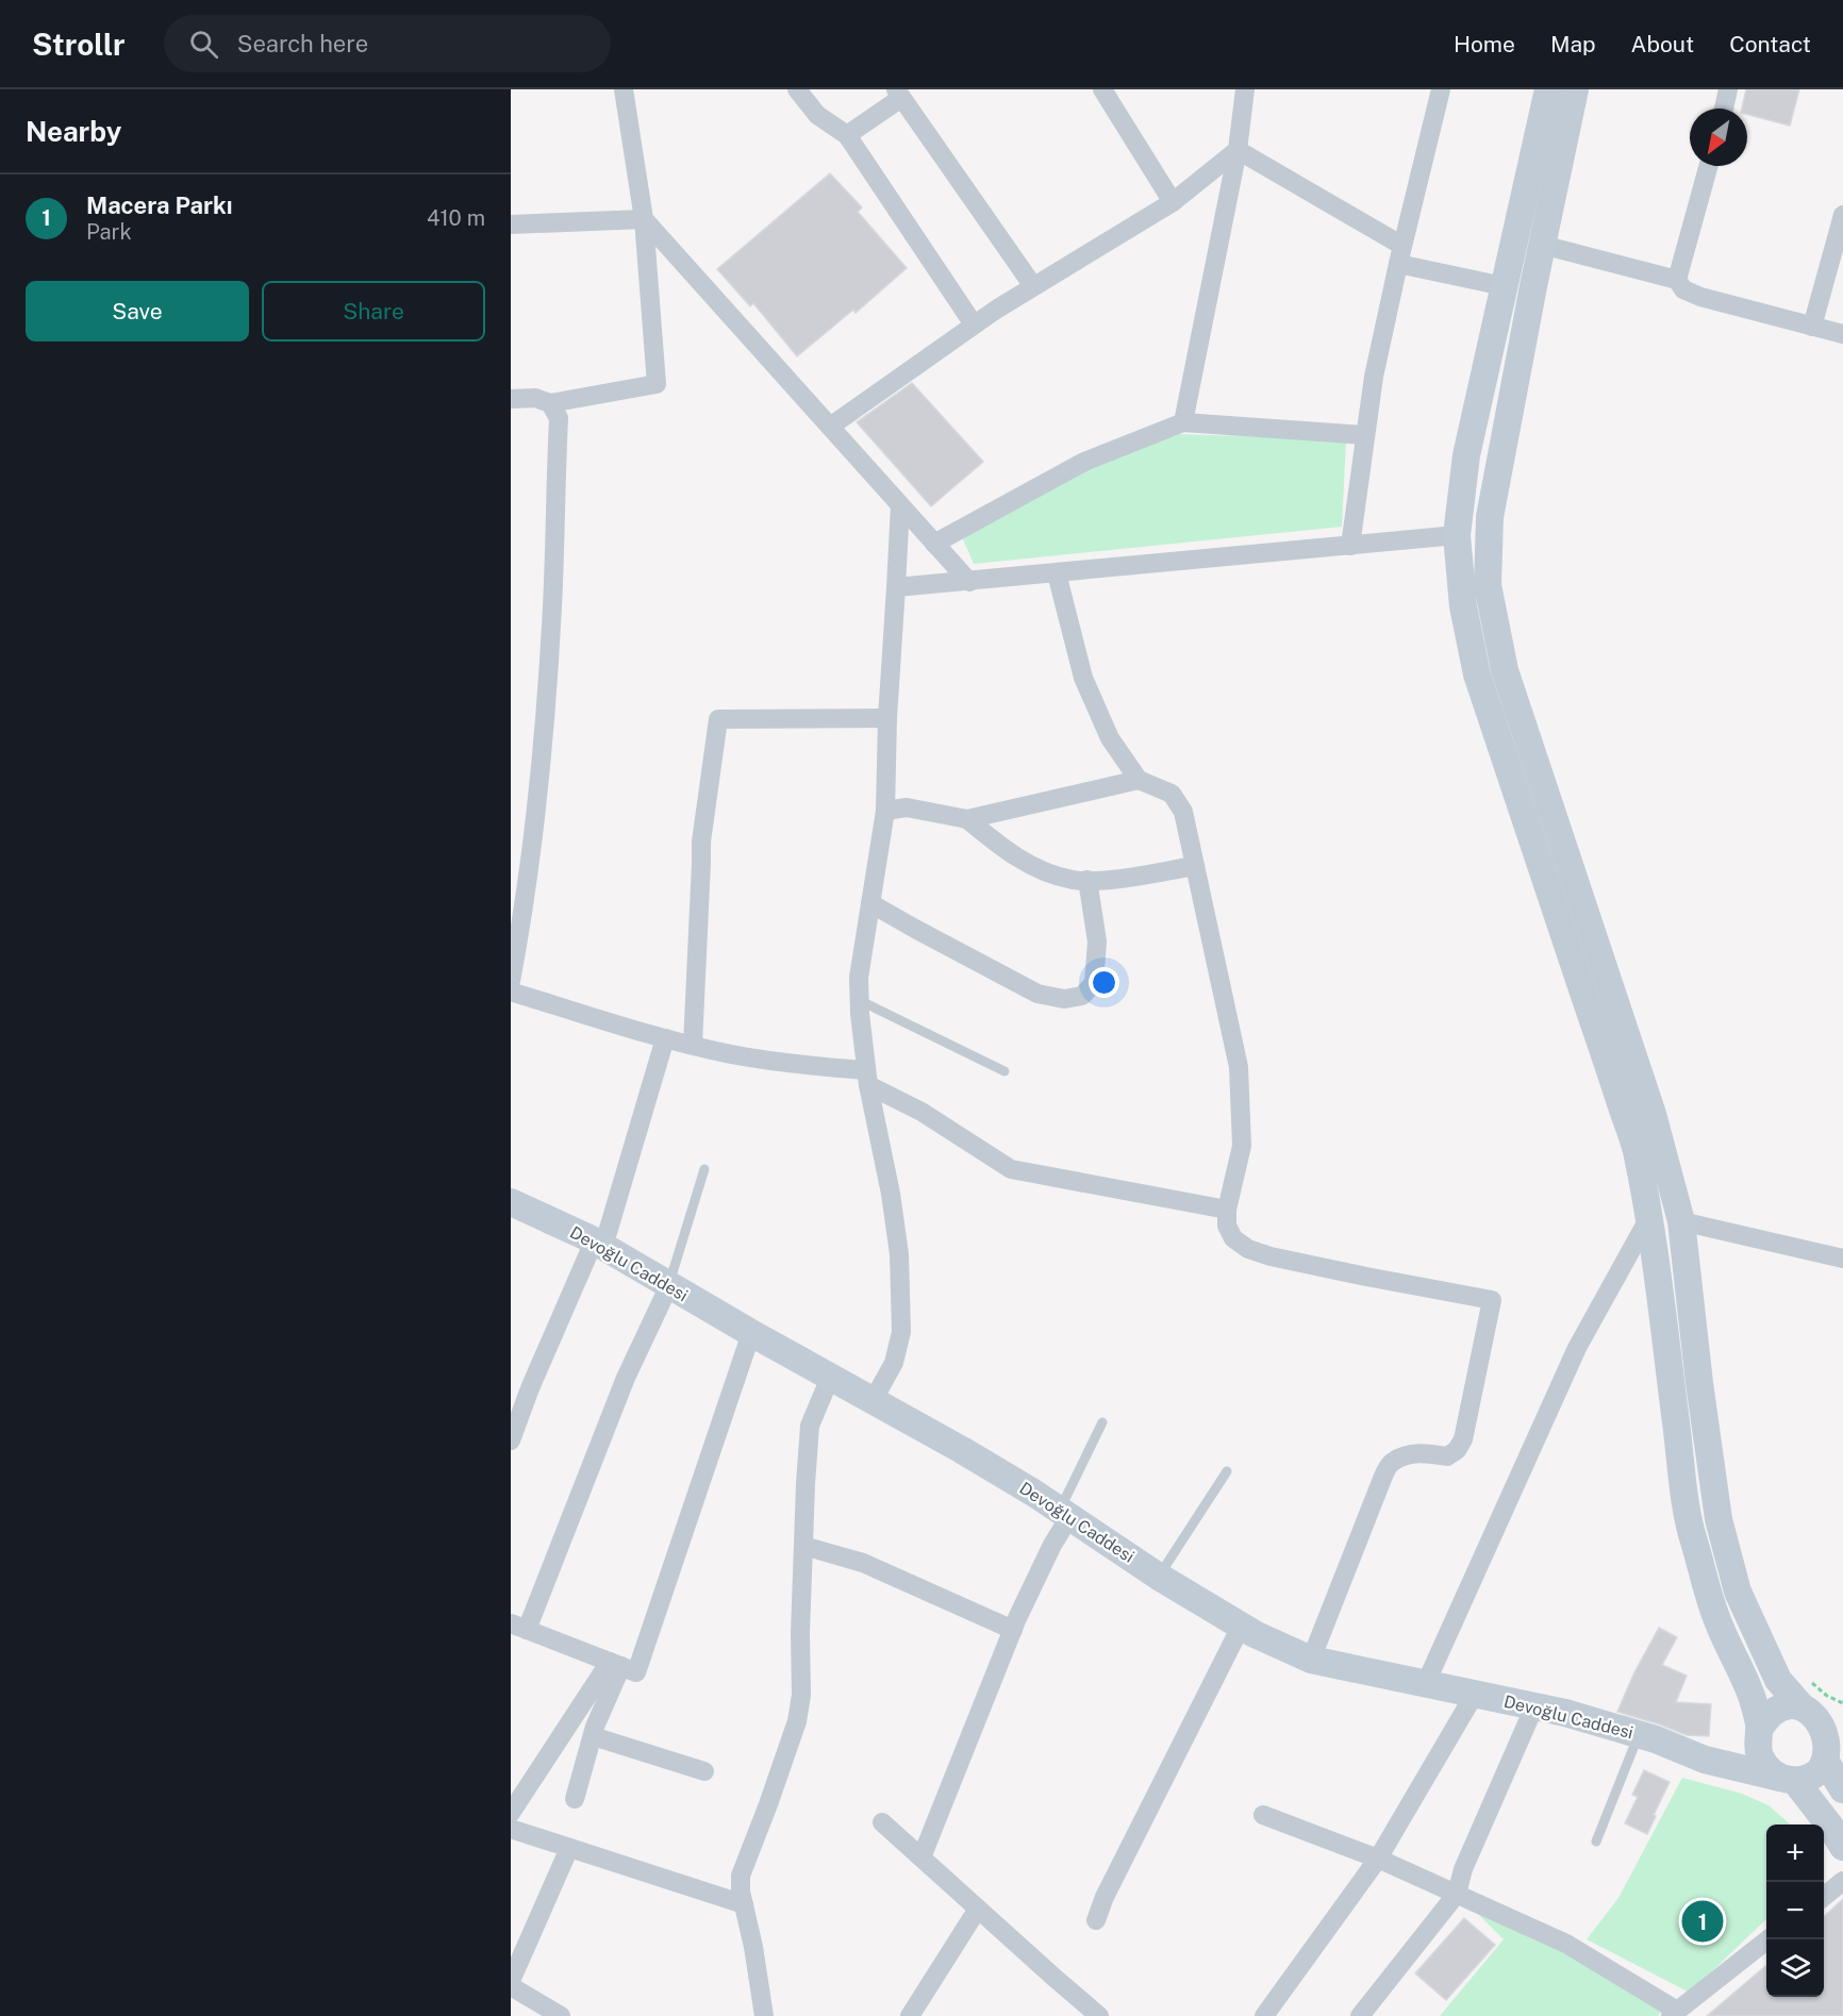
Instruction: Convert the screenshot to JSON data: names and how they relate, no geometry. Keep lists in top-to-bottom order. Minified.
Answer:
{"streets":{"street":["Devoğlu Caddesi"]},"north":"bottom left","page":{"header":"Strollr","search":"Search here","nav":["Home","Map","About","Contact"],"heading":"Nearby","list":[{"mark":"1","name":"Macera Parkı","note":"Park","value":"410 m"}],"buttons":["Save","Share"],"map_buttons":["+","−"],"pins":"1"}}
